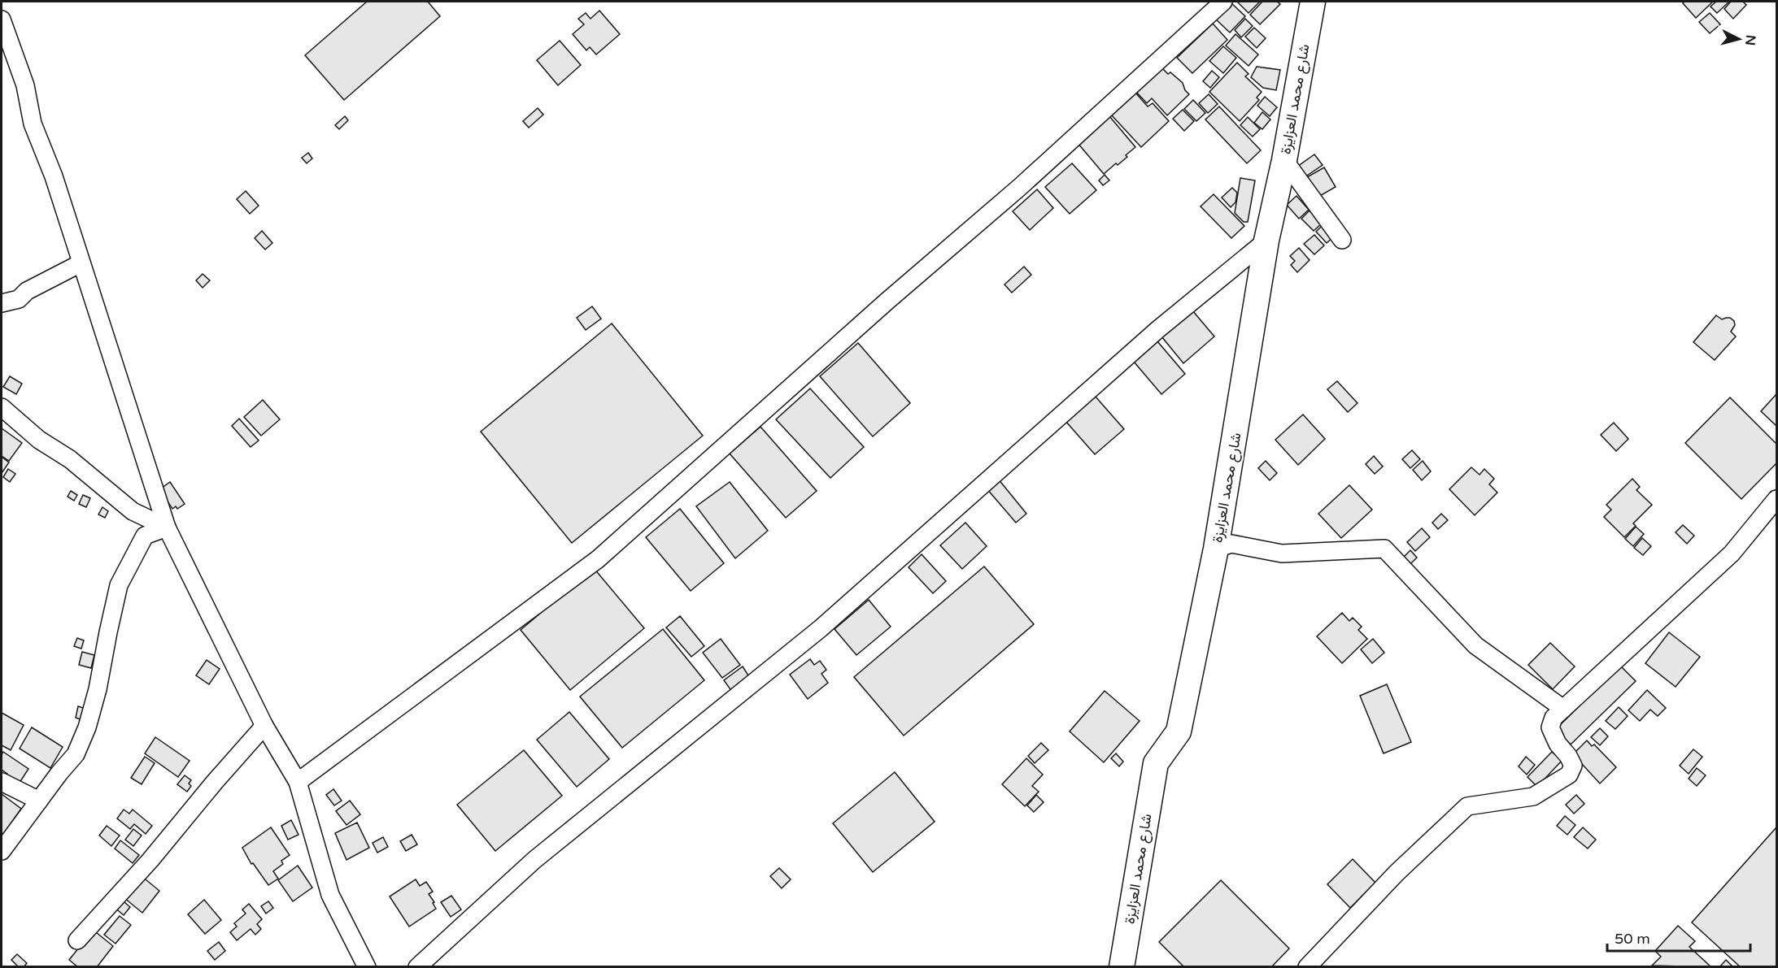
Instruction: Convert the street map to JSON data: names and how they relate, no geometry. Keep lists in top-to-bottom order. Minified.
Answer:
{"streets":{"main road":["شارع محمد العزايزة"]},"scale_bar":"50 m","north":"right"}
